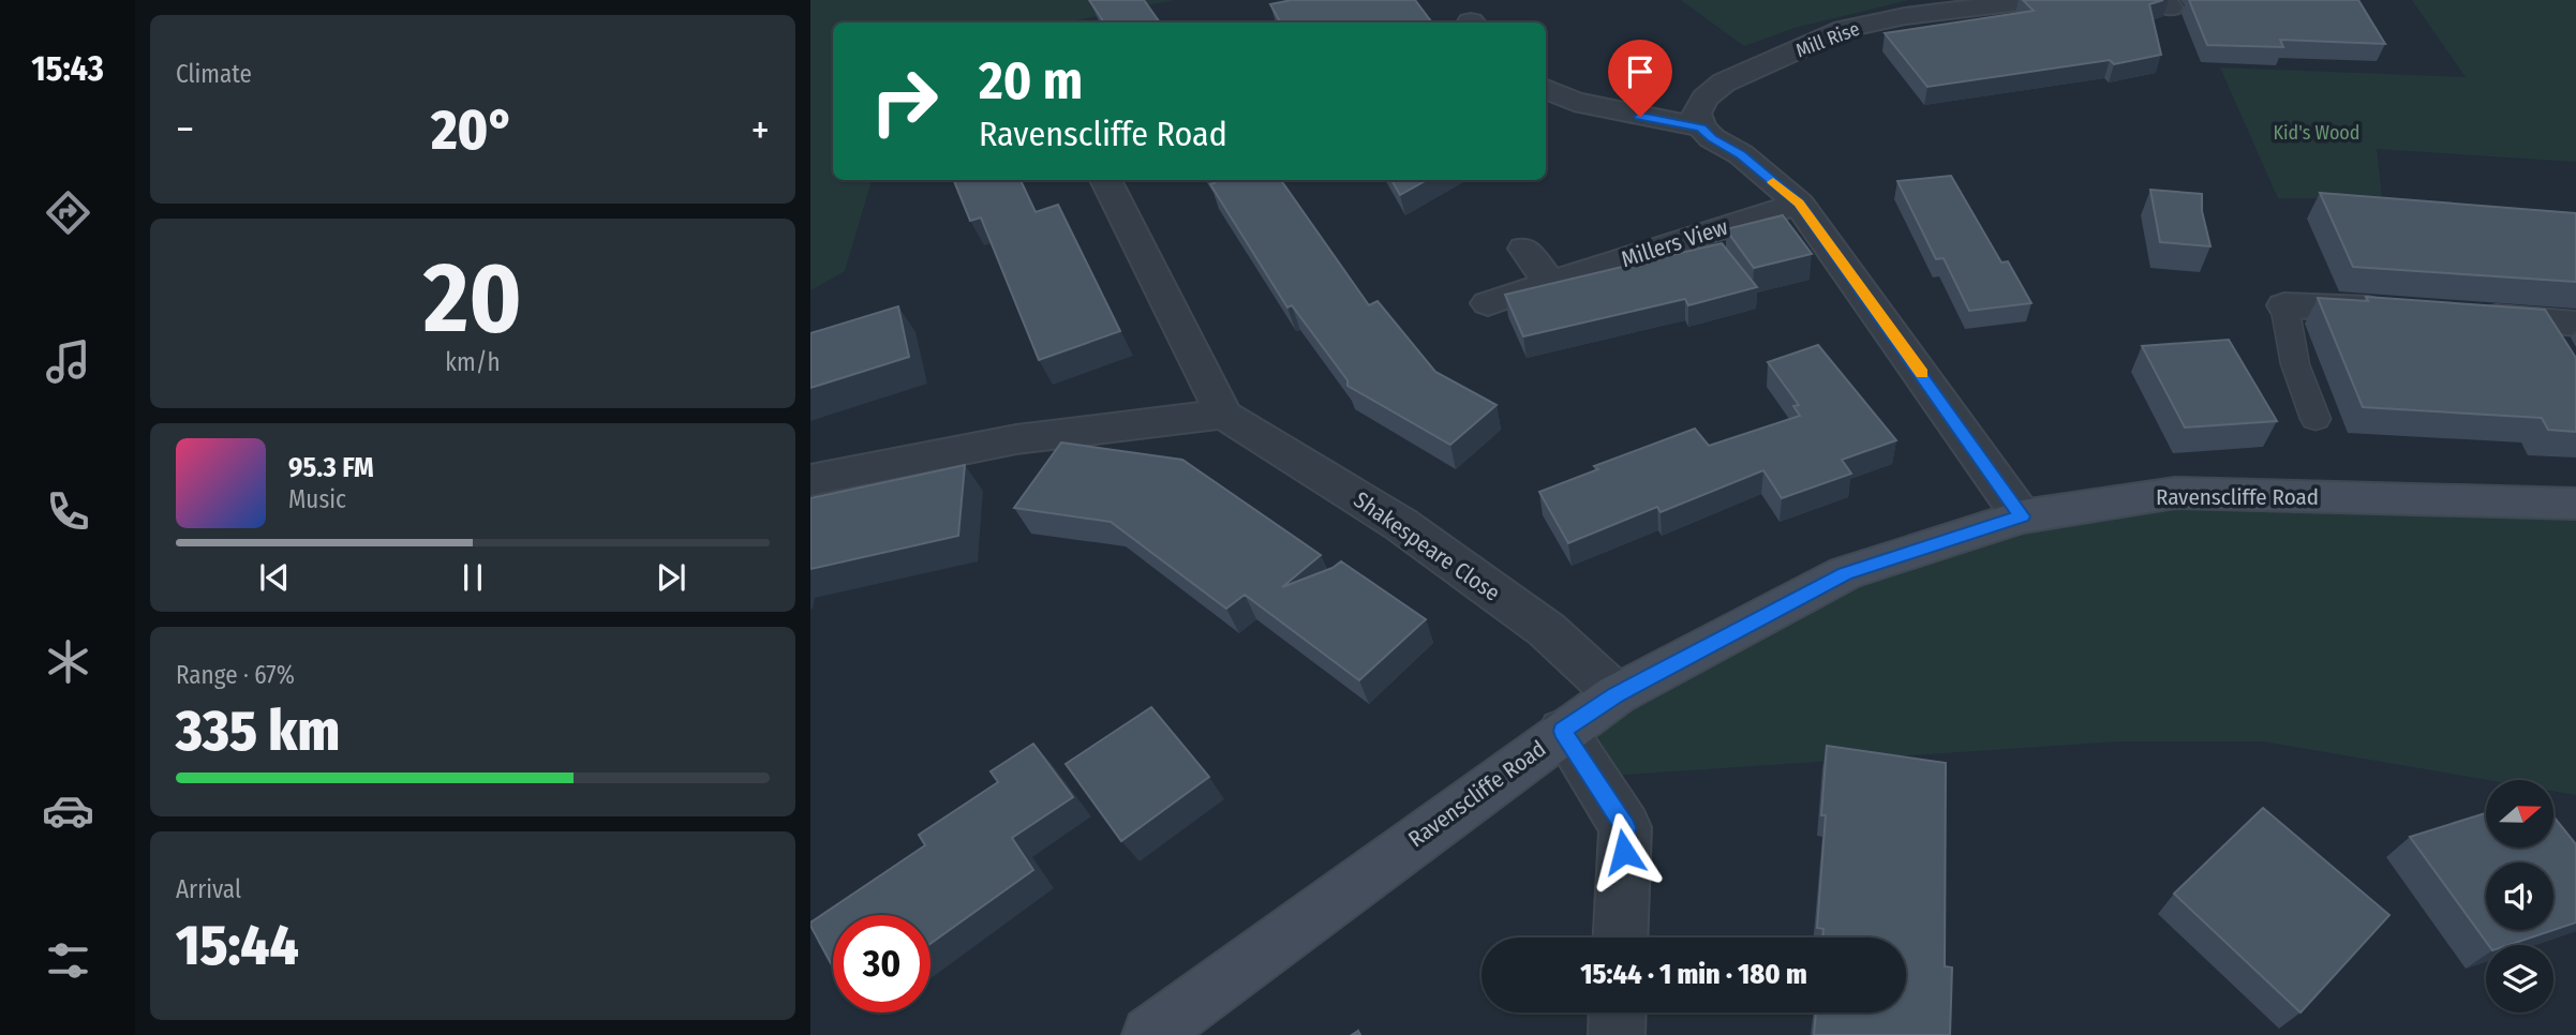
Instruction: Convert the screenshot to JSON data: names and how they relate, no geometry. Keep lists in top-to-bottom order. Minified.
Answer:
{"streets":{"street":["Mill Rise","Millers View","Ravenscliffe Road","Shakespeare Close"]},"crossings":[["Ravenscliffe Road","Shakespeare Close"]],"parks":["Kid's Wood"],"north":"right","page":{"tabs":"15:43","tile":["Climate",["20","km/h"],["Range · 67%","335 km"],["Arrival","15:44"]],"turn":["20 m","Ravenscliffe Road"],"heat":["−","20°","+"],"song":["95.3 FM","Music"],"limit":"30","trip":"15:44 · 1 min · 180 m"}}
